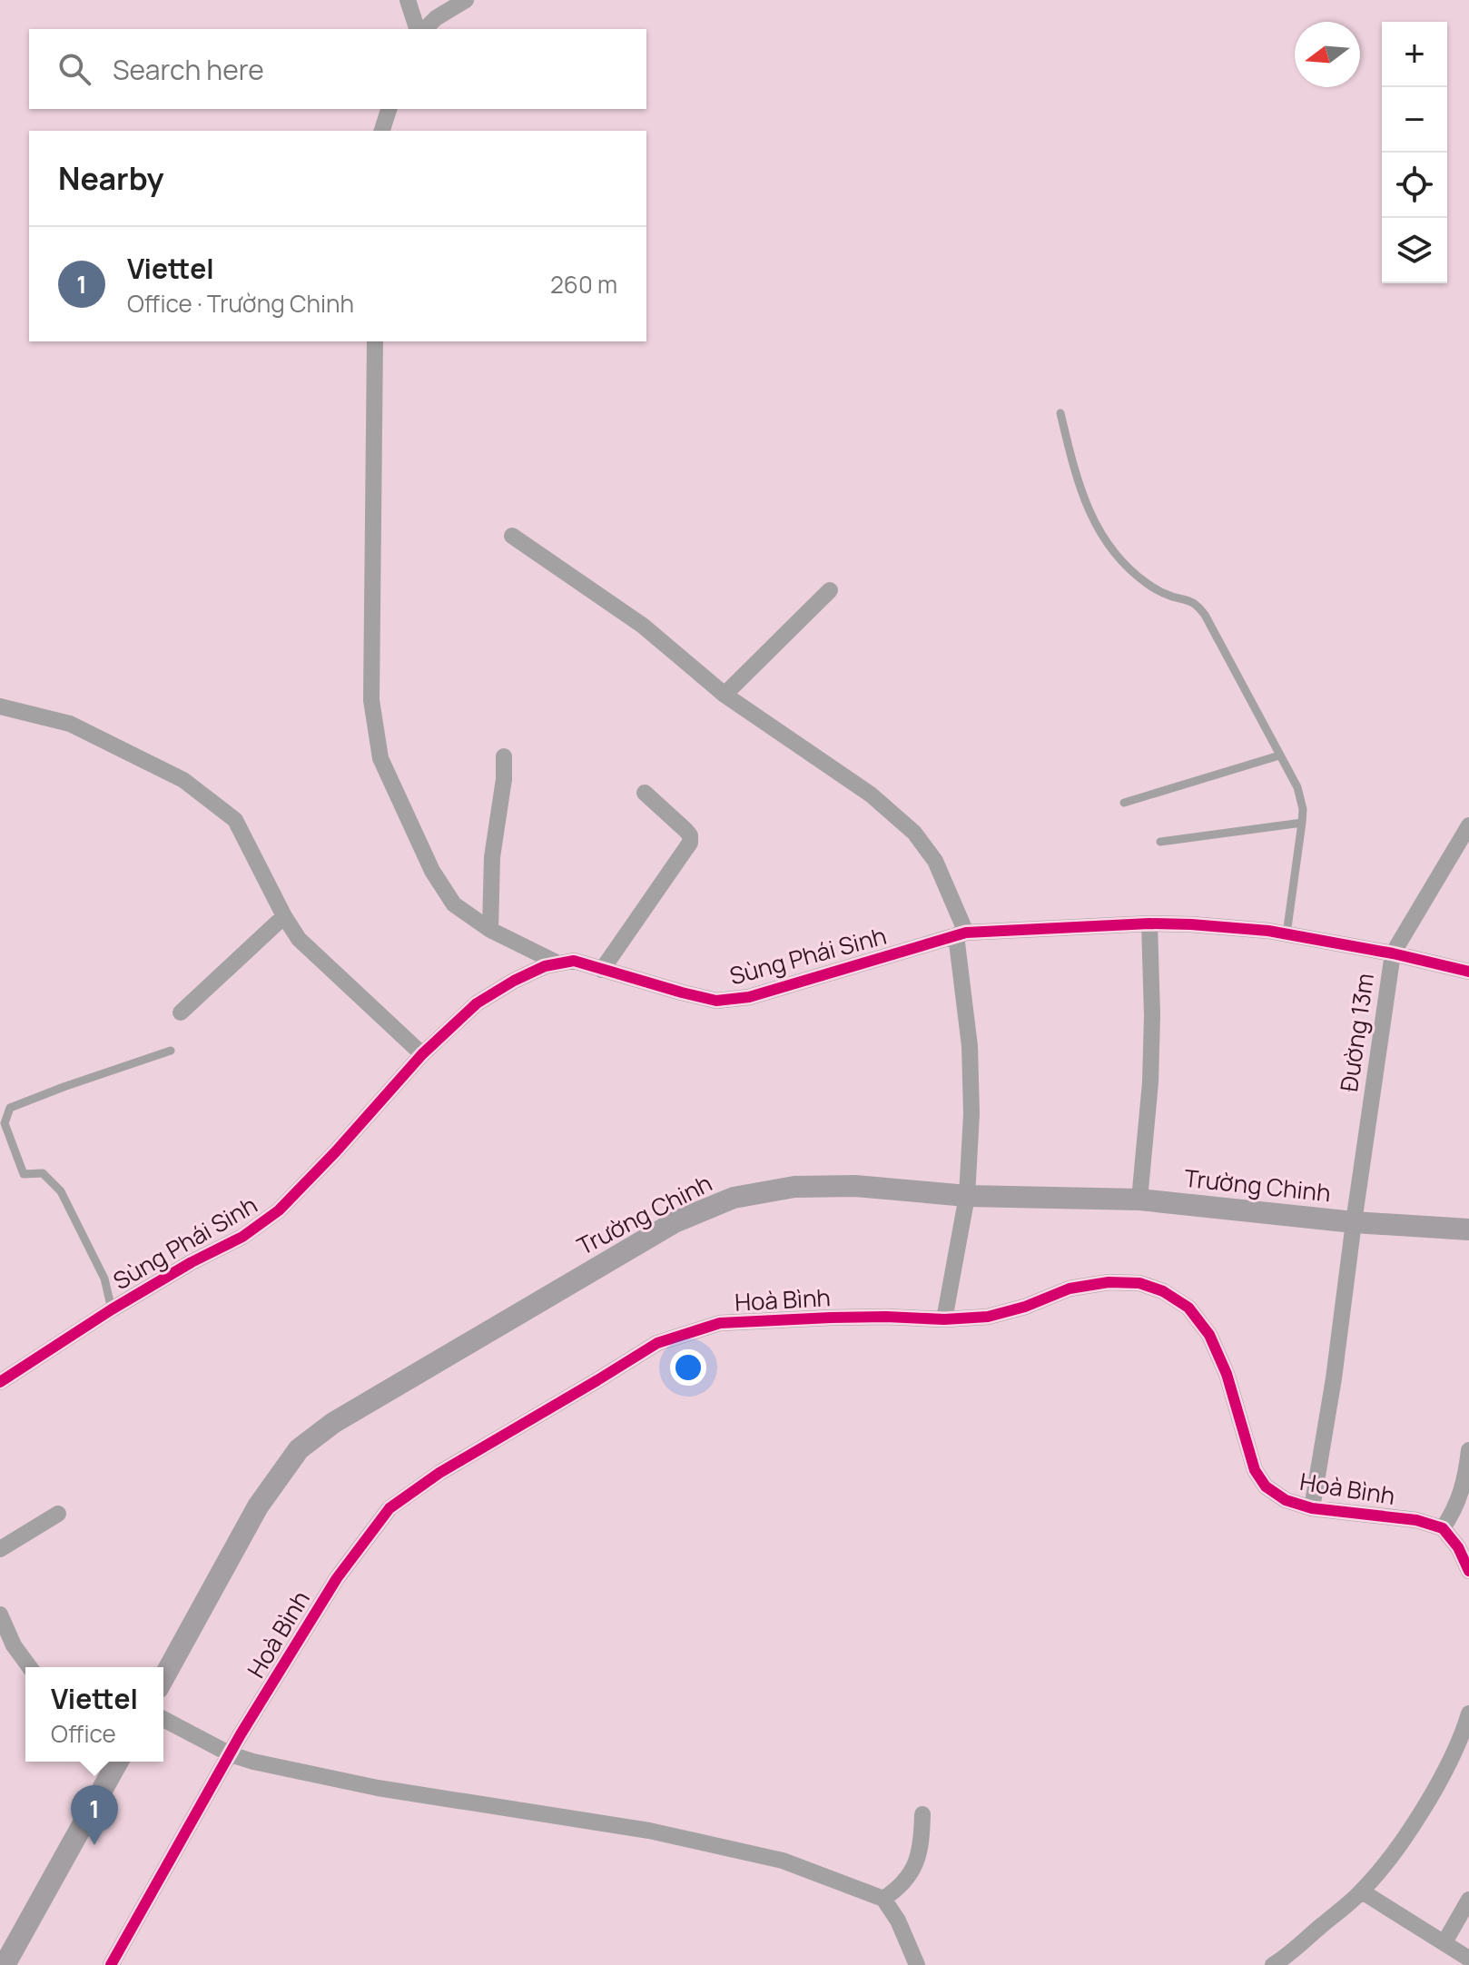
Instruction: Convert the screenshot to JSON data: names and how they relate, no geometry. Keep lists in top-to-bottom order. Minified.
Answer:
{"streets":{"street":["Sùng Phái Sinh","Đường 13m","Trường Chinh","Hoà Bình"]},"crossings":[["Sùng Phái Sinh","Đường 13m"],["Đường 13m","Trường Chinh"],["Đường 13m","Hoà Bình"]],"north":"left","page":{"map_buttons":["+","−"],"search":"Search here","heading":"Nearby","list":[{"mark":"1","name":"Viettel","note":"Office · Trường Chinh","value":"260 m"}],"popup":["Viettel","Office"],"pins":"1"}}
